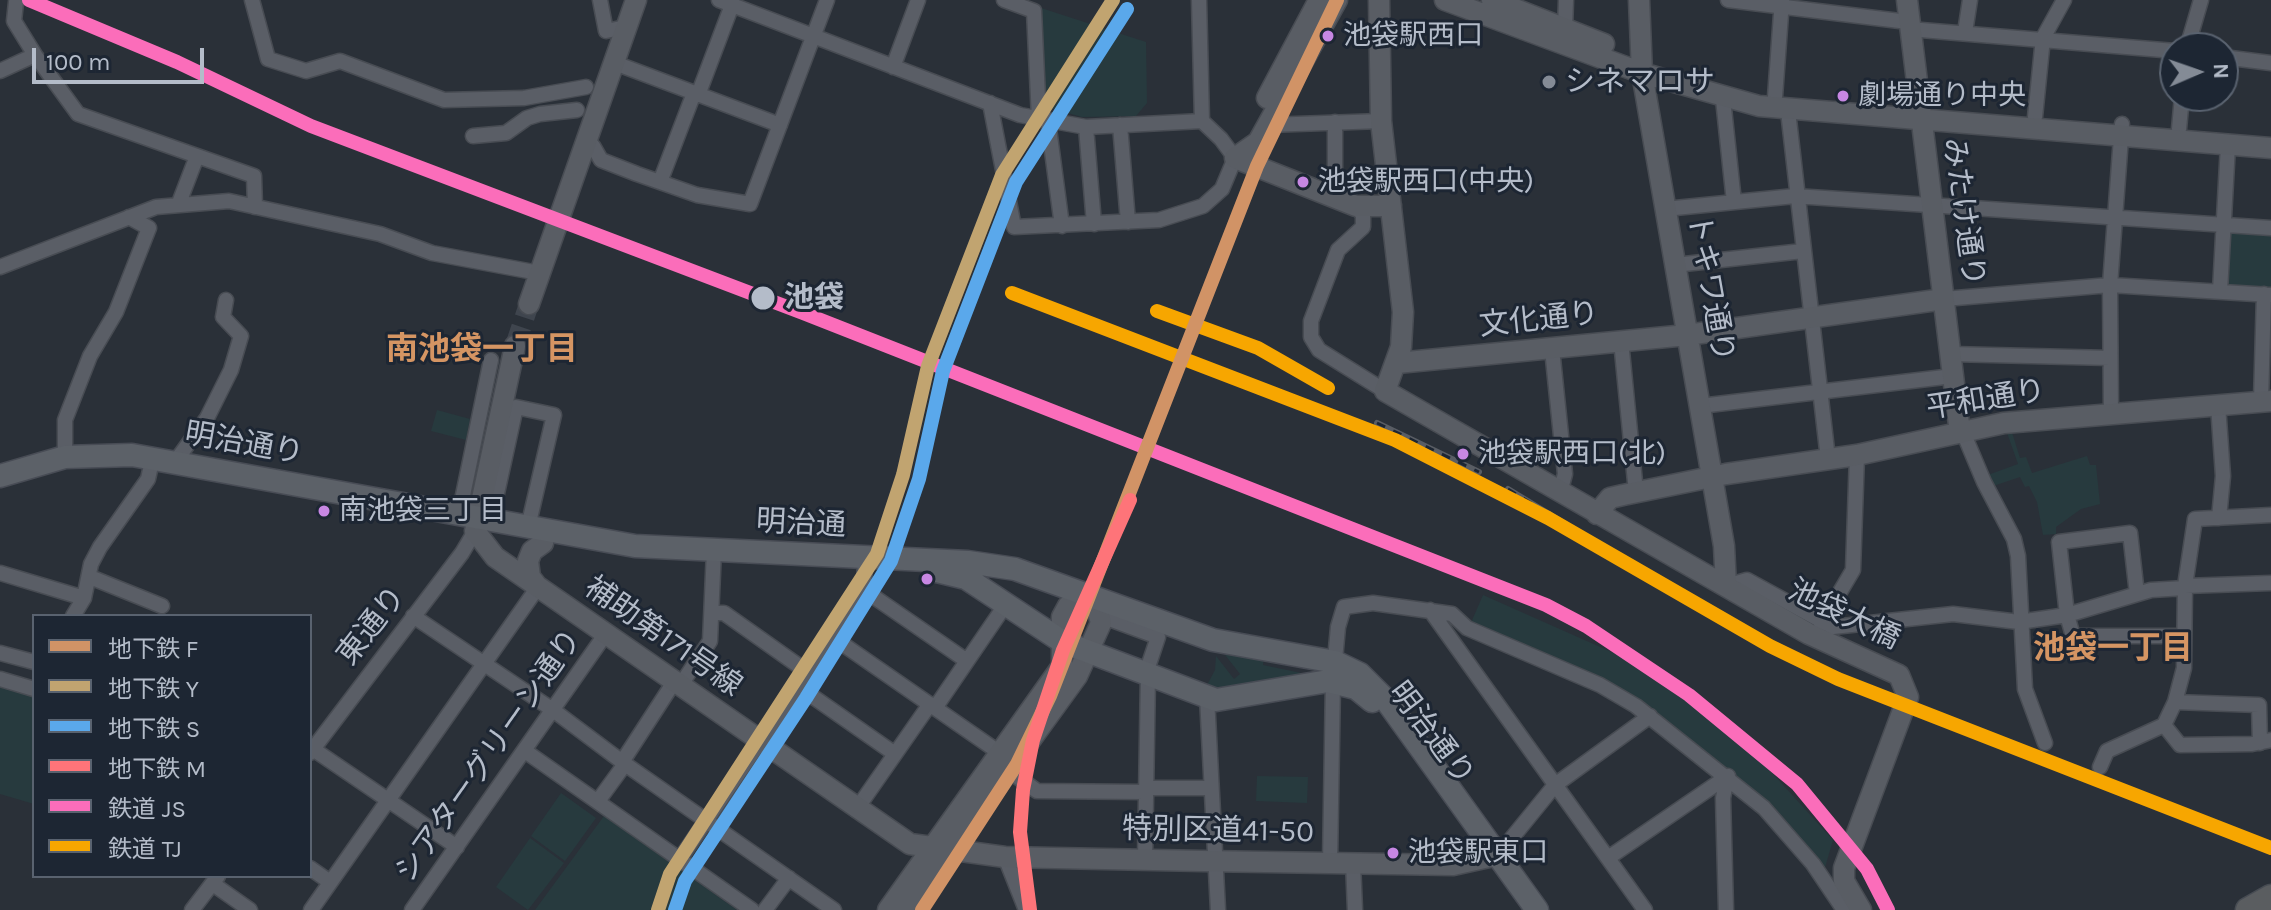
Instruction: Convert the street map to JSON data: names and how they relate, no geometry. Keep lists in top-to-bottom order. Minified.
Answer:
{"streets":{"main road":["明治通り","明治通"],"street":["みたけ通り","トキワ通り","文化通り","平和通り","池袋大橋","東通り","補助第171号線","シアターグリーン通り","特別区道41-50"]},"crossings":[["みたけ通り","文化通り"],["みたけ通り","平和通り"],["トキワ通り","文化通り"],["トキワ通り","平和通り"],["トキワ通り","池袋大橋"],["明治通り","明治通"],["明治通り","東通り"],["明治通り","補助第171号線"],["明治通り","特別区道41-50"],["明治通","東通り"],["明治通","補助第171号線"],["東通り","補助第171号線"],["補助第171号線","シアターグリーン通り"],["補助第171号線","特別区道41-50"]],"districts":["南池袋一丁目","池袋一丁目"],"places":["池袋駅西口","シネマロサ","劇場通り中央","池袋駅西口(中央)","池袋","池袋駅西口(北)","南池袋三丁目","池袋駅東口"],"lines":["metro line F","metro line Y","rail line JS","metro line S","rail line TJ","metro line M"],"legend":["地下鉄 F","地下鉄 Y","地下鉄 S","地下鉄 M","鉄道 JS","鉄道 TJ"],"scale_bar":"100 m","north":"right"}
